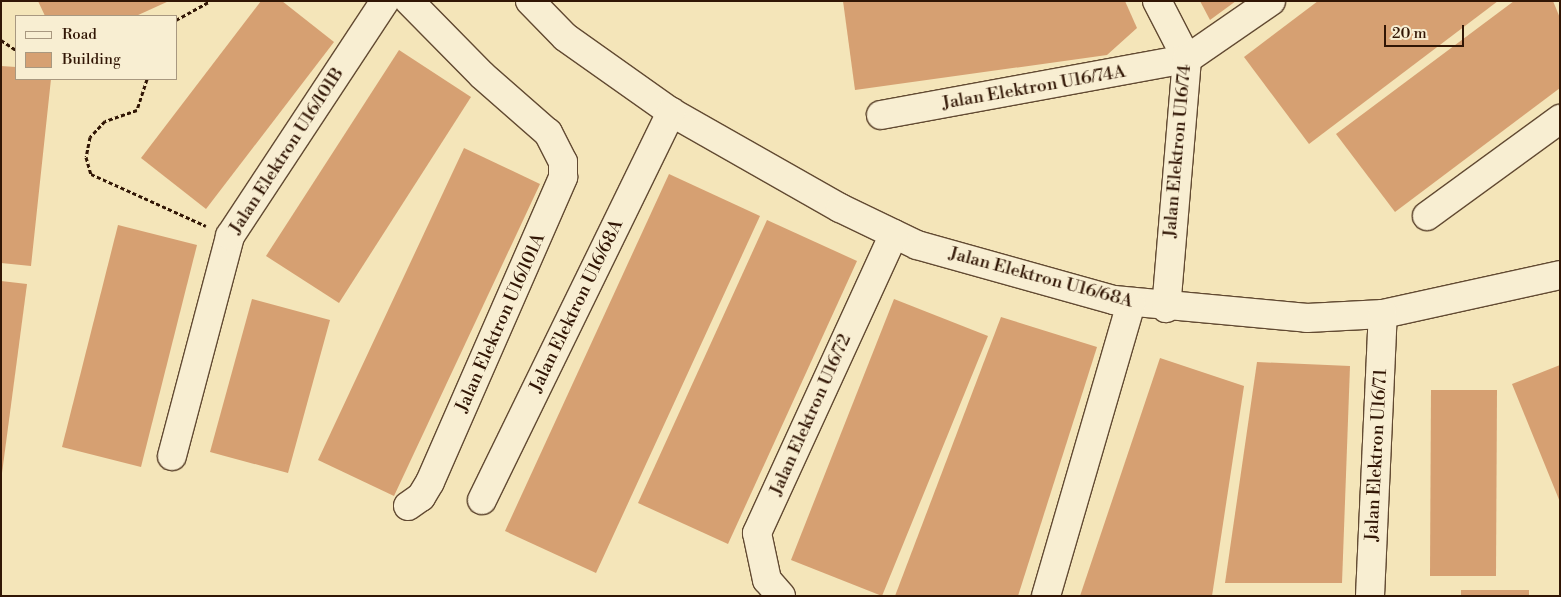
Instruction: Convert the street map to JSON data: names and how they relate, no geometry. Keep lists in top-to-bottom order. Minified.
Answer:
{"streets":{"street":["Jalan Elektron U16/74A","Jalan Elektron U16/101B","Jalan Elektron U16/74","Jalan Elektron U16/68A","Jalan Elektron U16/101A","Jalan Elektron U16/72","Jalan Elektron U16/71"]},"crossings":[["Jalan Elektron U16/74A","Jalan Elektron U16/74"],["Jalan Elektron U16/74","Jalan Elektron U16/68A"],["Jalan Elektron U16/68A","Jalan Elektron U16/72"],["Jalan Elektron U16/68A","Jalan Elektron U16/71"]],"legend":["Road","Building"],"scale_bar":"20 m"}
